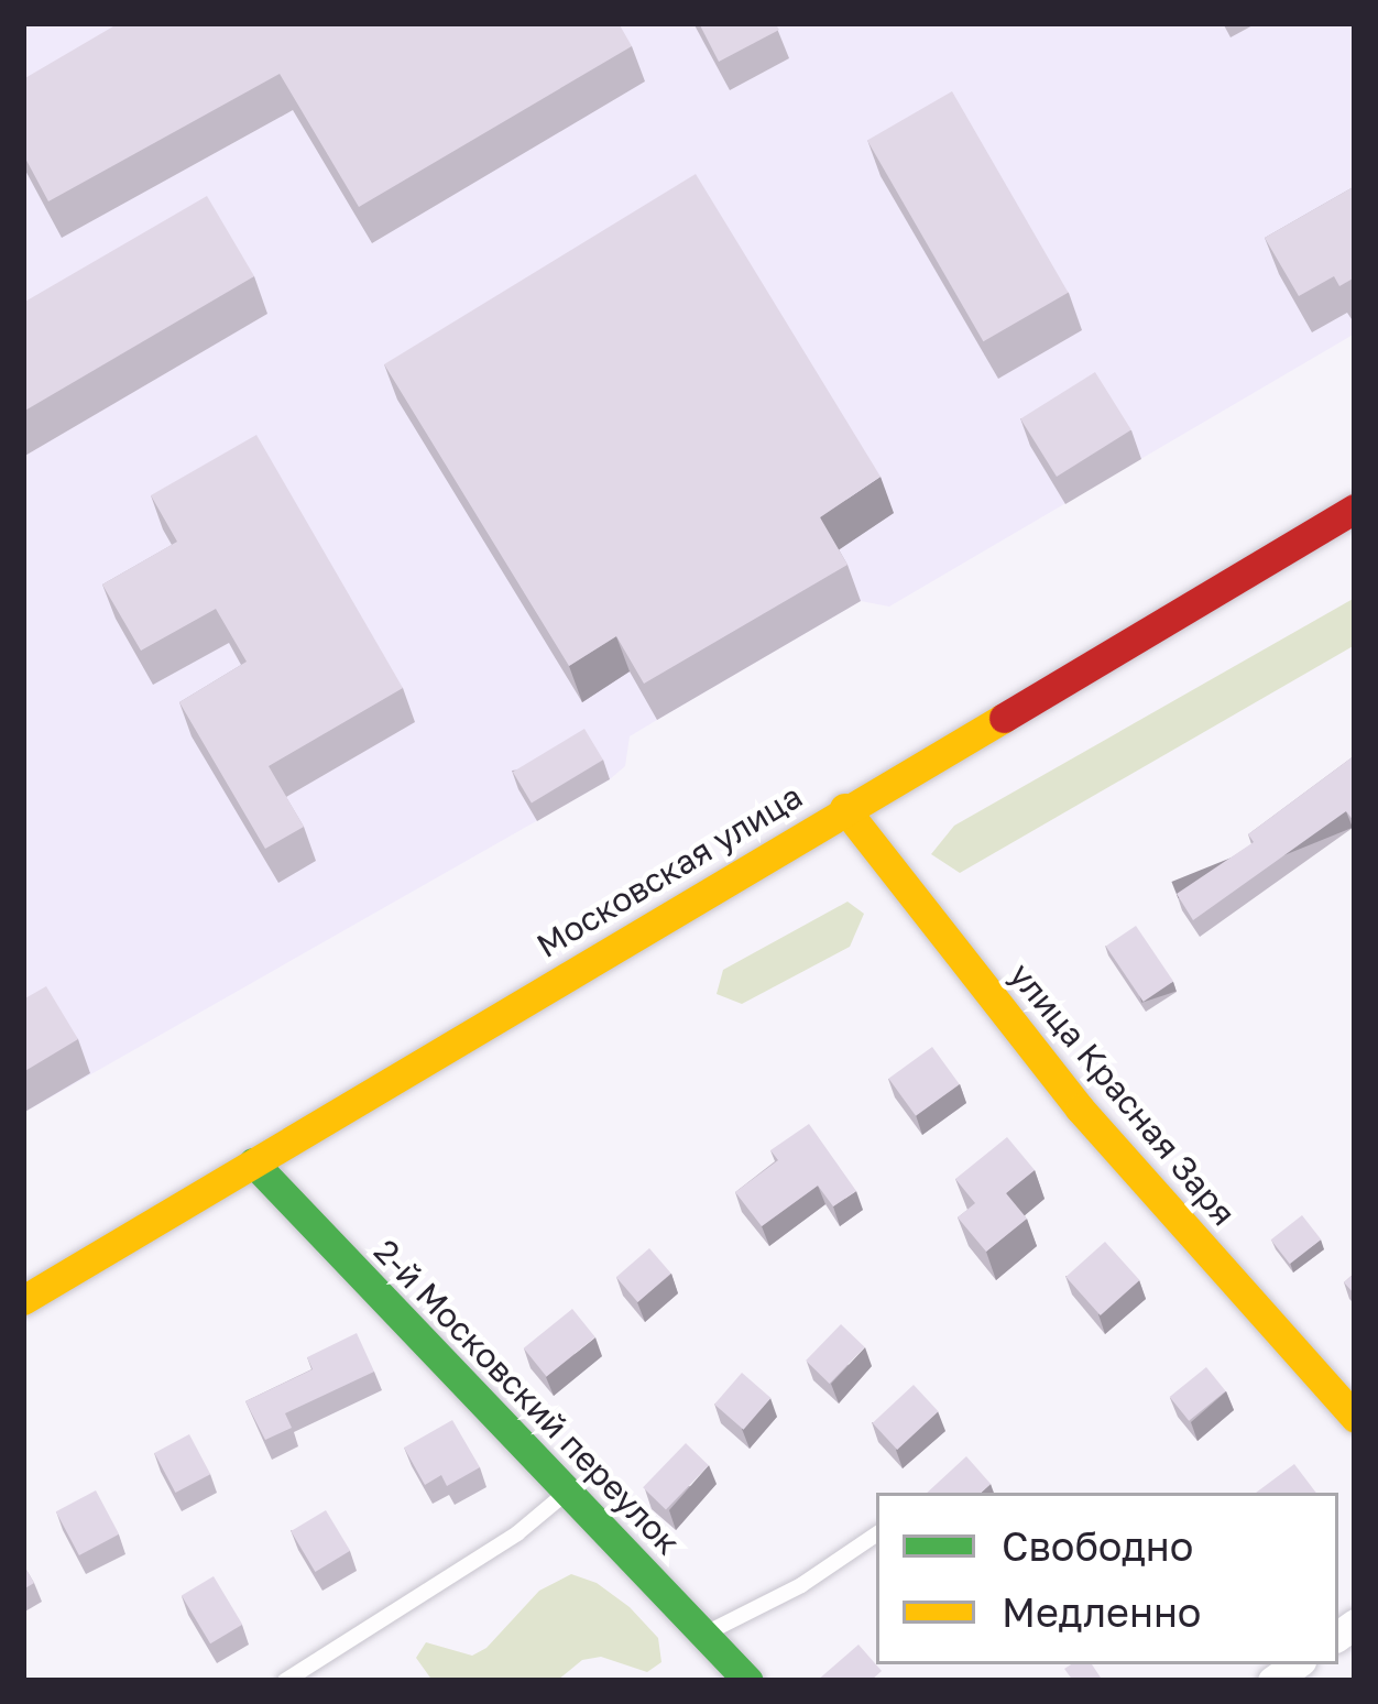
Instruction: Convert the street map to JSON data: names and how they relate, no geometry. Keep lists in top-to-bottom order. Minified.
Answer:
{"streets":{"main road":["Московская улица","улица Красная Заря","2-й Московский переулок"]},"crossings":[["Московская улица","улица Красная Заря"],["Московская улица","2-й Московский переулок"]],"legend":["Свободно","Медленно"]}
